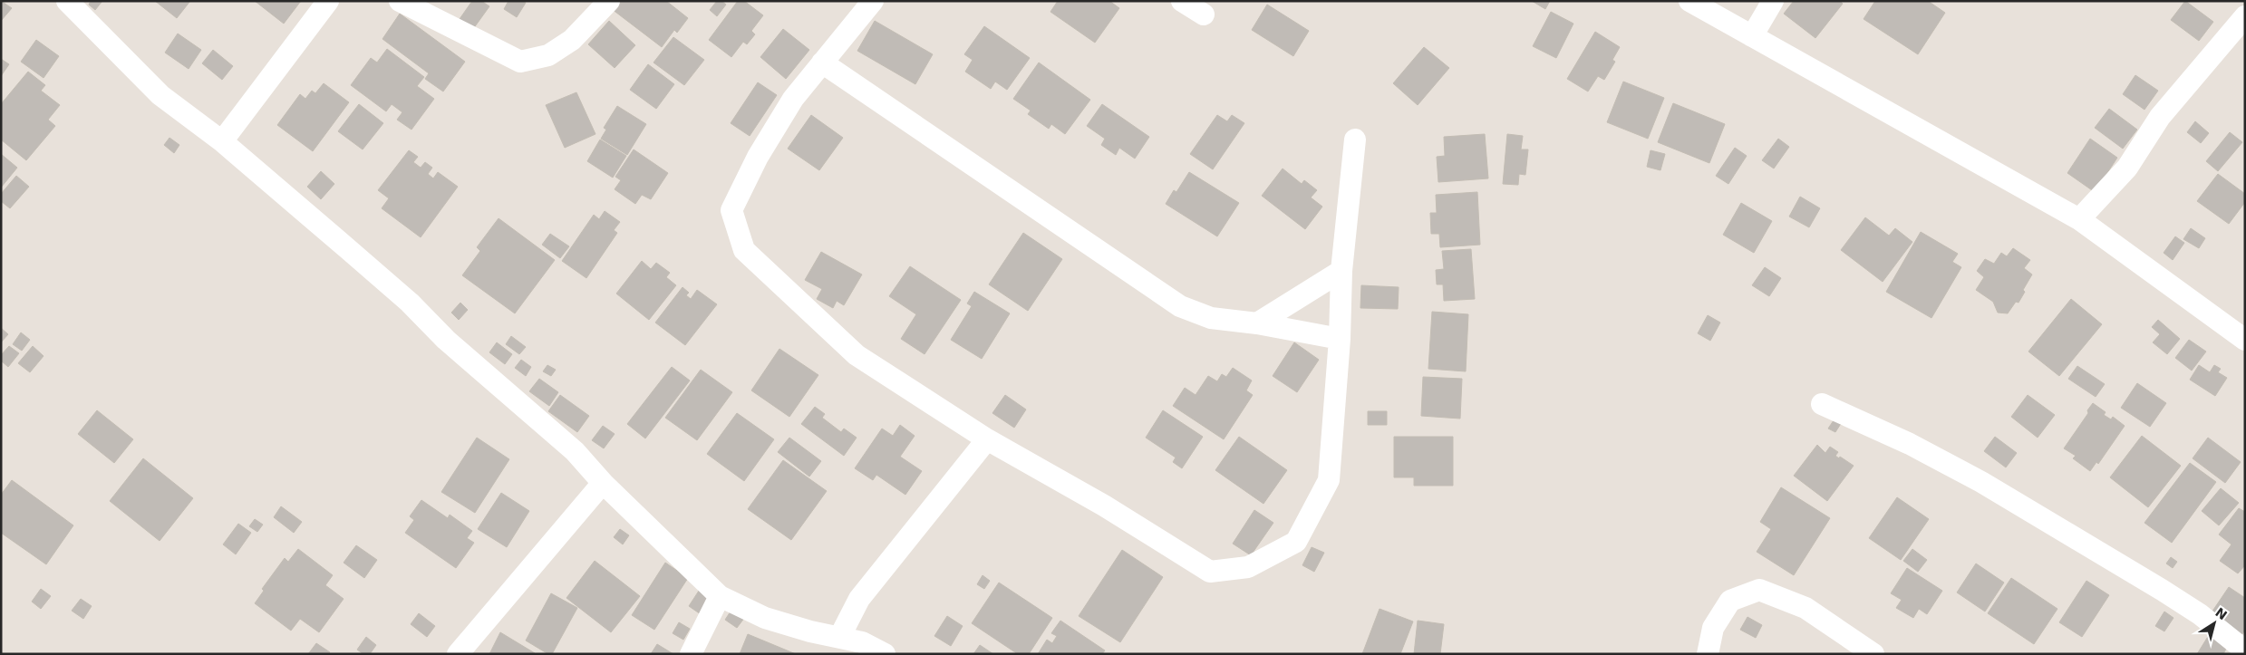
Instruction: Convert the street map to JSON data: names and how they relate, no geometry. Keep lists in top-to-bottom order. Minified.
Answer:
{"north":"top right"}
